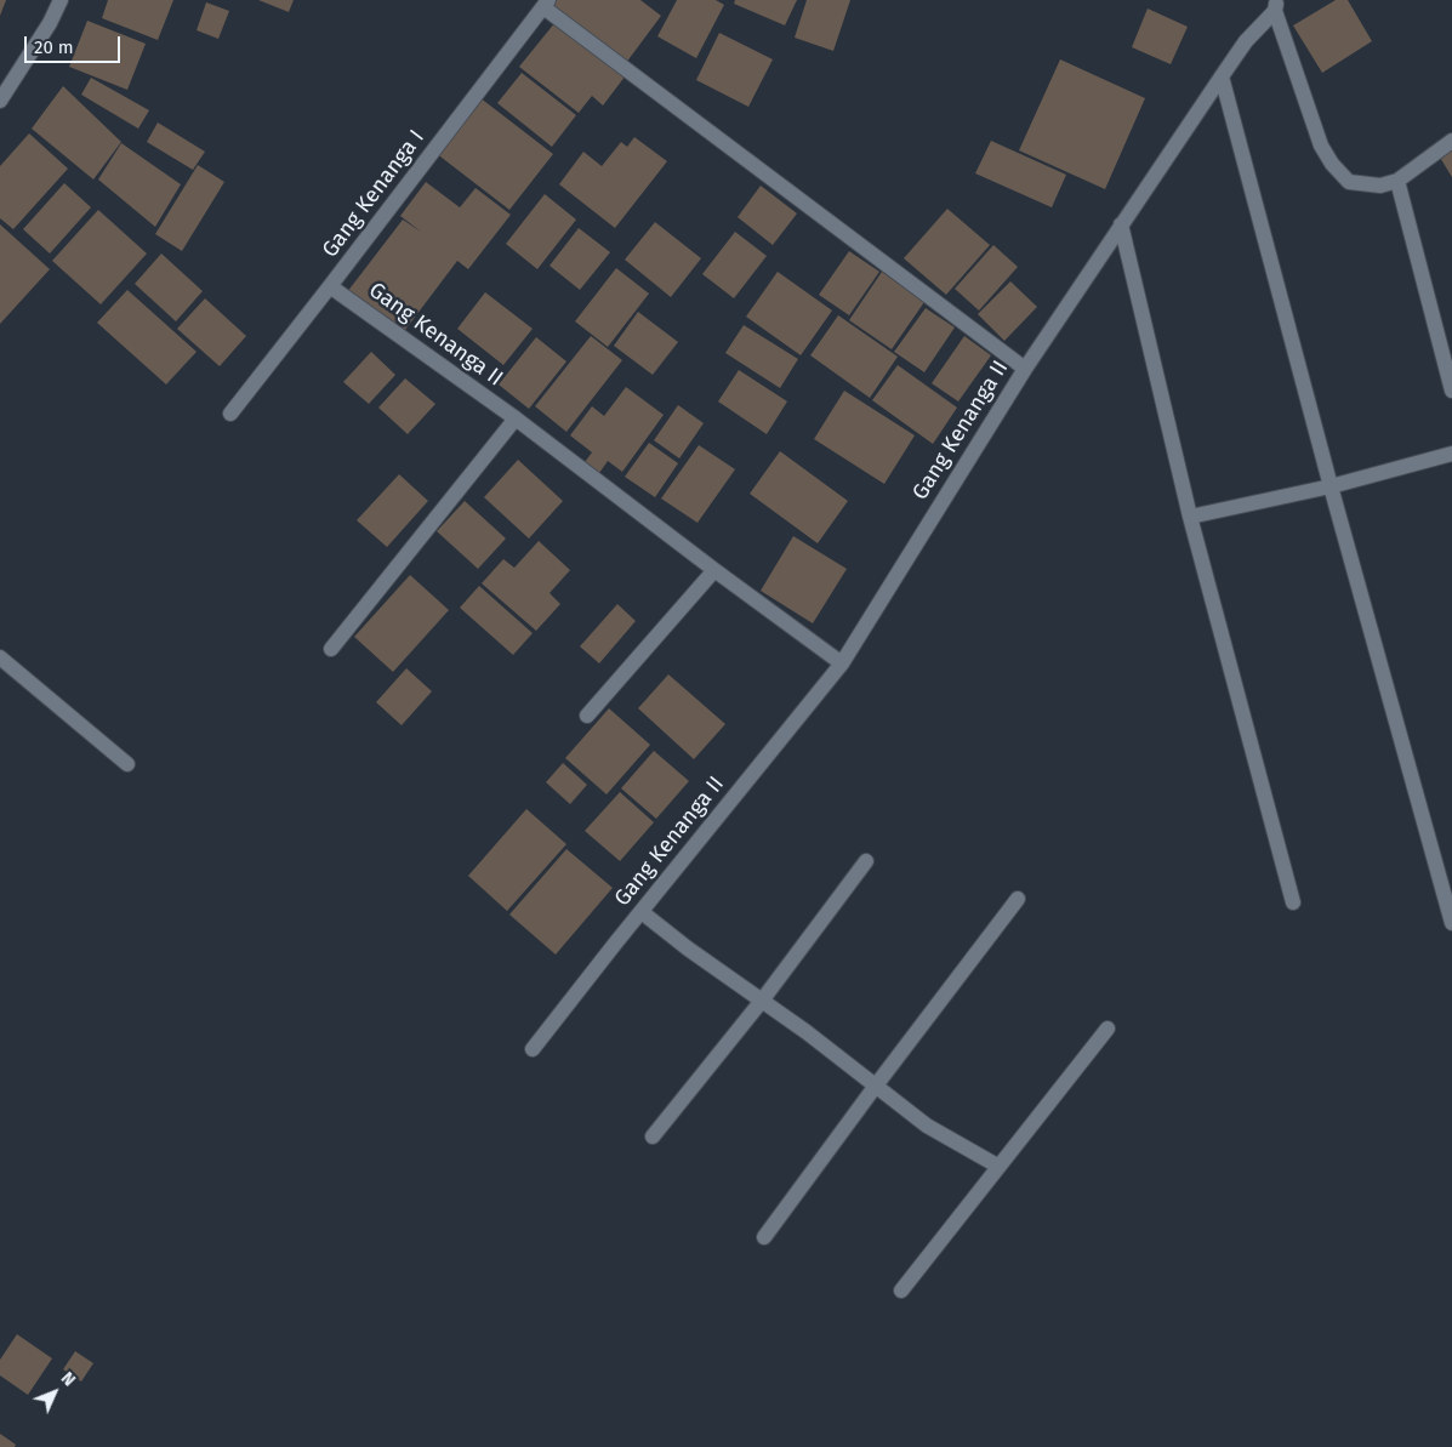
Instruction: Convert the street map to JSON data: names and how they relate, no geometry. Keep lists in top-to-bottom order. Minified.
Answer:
{"streets":{"street":["Gang Kenanga I","Gang Kenanga II"]},"crossings":[["Gang Kenanga I","Gang Kenanga II"]],"scale_bar":"20 m","north":"top right"}
